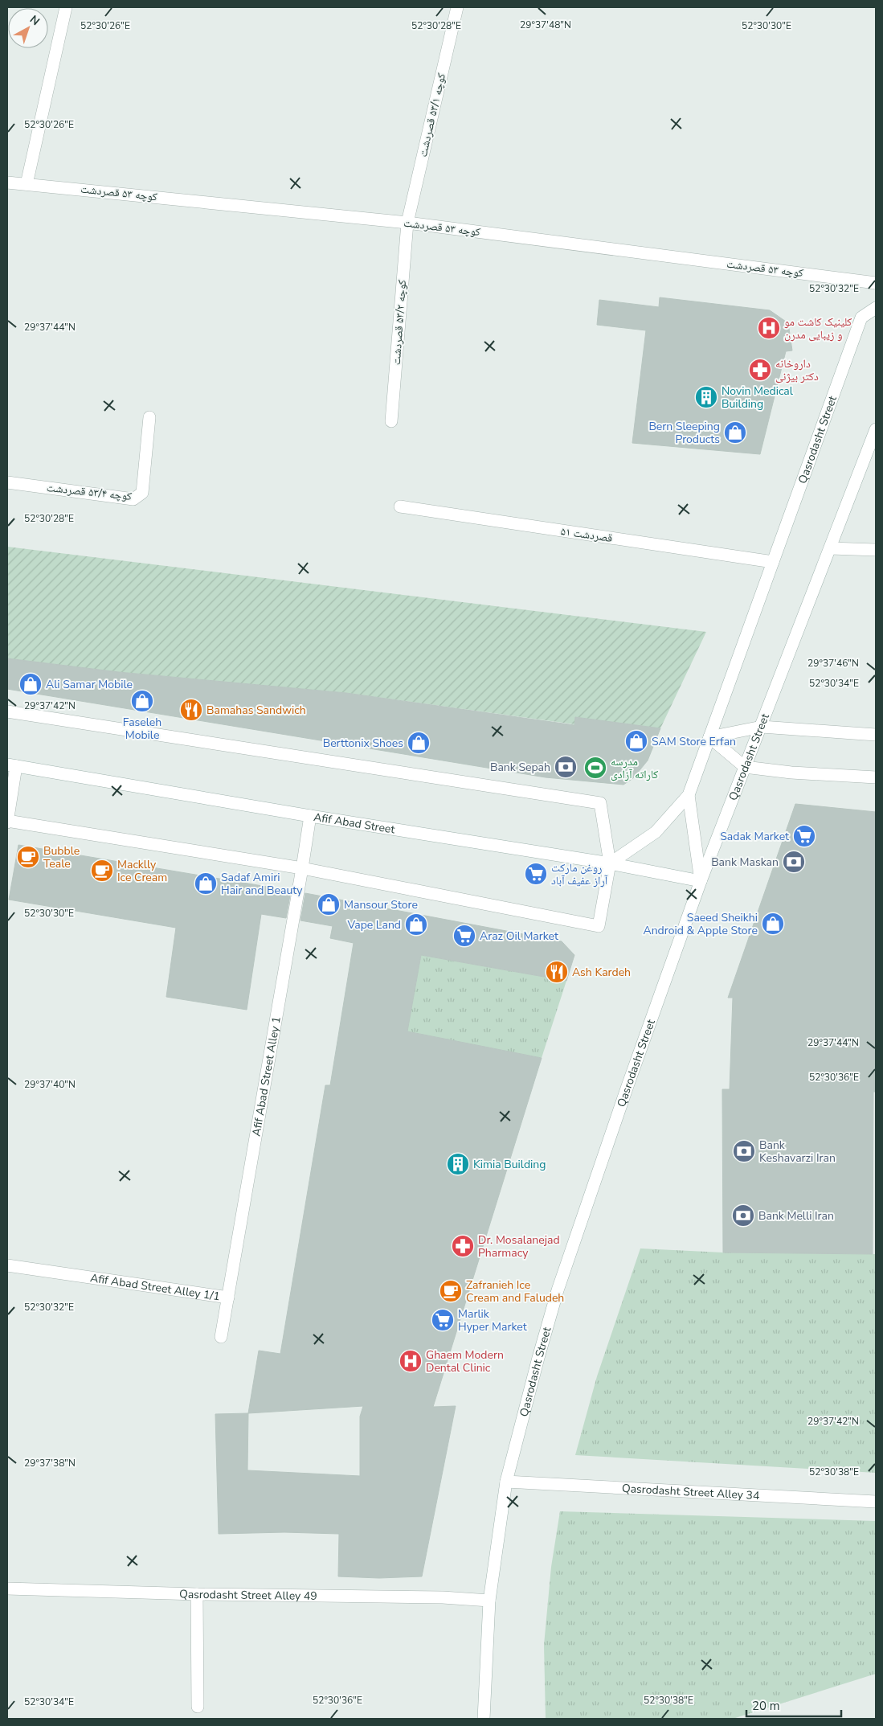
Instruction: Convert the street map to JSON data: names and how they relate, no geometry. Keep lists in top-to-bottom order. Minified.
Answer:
{"streets":{"street":["کوچه ۵۳/۱ قصردشت","کوچه ۵۳ قصردشت","کوچه ۵۳/۲ قصردشت","Qasrodasht Street","کوچه ۵۳/۴ قصردشت","۵۱ قصردشت","Afif Abad Street","Afif Abad Street Alley 1","Afif Abad Street Alley 1/1","Qasrodasht Street Alley 34","Qasrodasht Street Alley 49"]},"crossings":[["کوچه ۵۳/۱ قصردشت","کوچه ۵۳ قصردشت"],["کوچه ۵۳/۱ قصردشت","کوچه ۵۳/۲ قصردشت"],["کوچه ۵۳ قصردشت","کوچه ۵۳/۲ قصردشت"],["Qasrodasht Street","۵۱ قصردشت"],["Qasrodasht Street","Afif Abad Street"],["Qasrodasht Street","Qasrodasht Street Alley 34"],["Qasrodasht Street","Qasrodasht Street Alley 49"],["Afif Abad Street","Afif Abad Street Alley 1"],["Afif Abad Street Alley 1","Afif Abad Street Alley 1/1"]],"places":{"hospital":["کلینیک کاشت مو و زیبایی مدرن","Ghaem Modern Dental Clinic"],"pharmacy":["داروخانه دکتر بیژنی","Dr. Mosalanejad Pharmacy"],"building":["Novin Medical Building","Kimia Building"],"shop":["Bern Sleeping Products","Ali Samar Mobile","Faseleh Mobile","SAM Store Erfan","Berttonix Shoes","Sadaf Amiri Hair and Beauty","Mansour Store","Saeed Sheikhi Android & Apple Store","Vape Land"],"restaurant":["Bamahas Sandwich","Ash Kardeh"],"bank":["Bank Sepah","Bank Maskan","Bank Keshavarzi Iran","Bank Melli Iran"],"sports":["مدرسه کاراته آزادی"],"supermarket":["Sadak Market","روغن مارکت آراز عفیف آباد","Araz Oil Market","Marlik Hyper Market"],"cafe":["Bubble Teale","Macklly Ice Cream","Zafranieh Ice Cream and Faludeh"]},"scale_bar":"20 m","north":"top right","coordinates":["29°37'48\"N","52°30'26\"E","52°30'28\"E","52°30'30\"E","52°30'32\"E","29°37'44\"N","29°37'46\"N","52°30'34\"E","29°37'42\"N","52°30'36\"E","29°37'40\"N","29°37'38\"N","52°30'38\"E"]}
